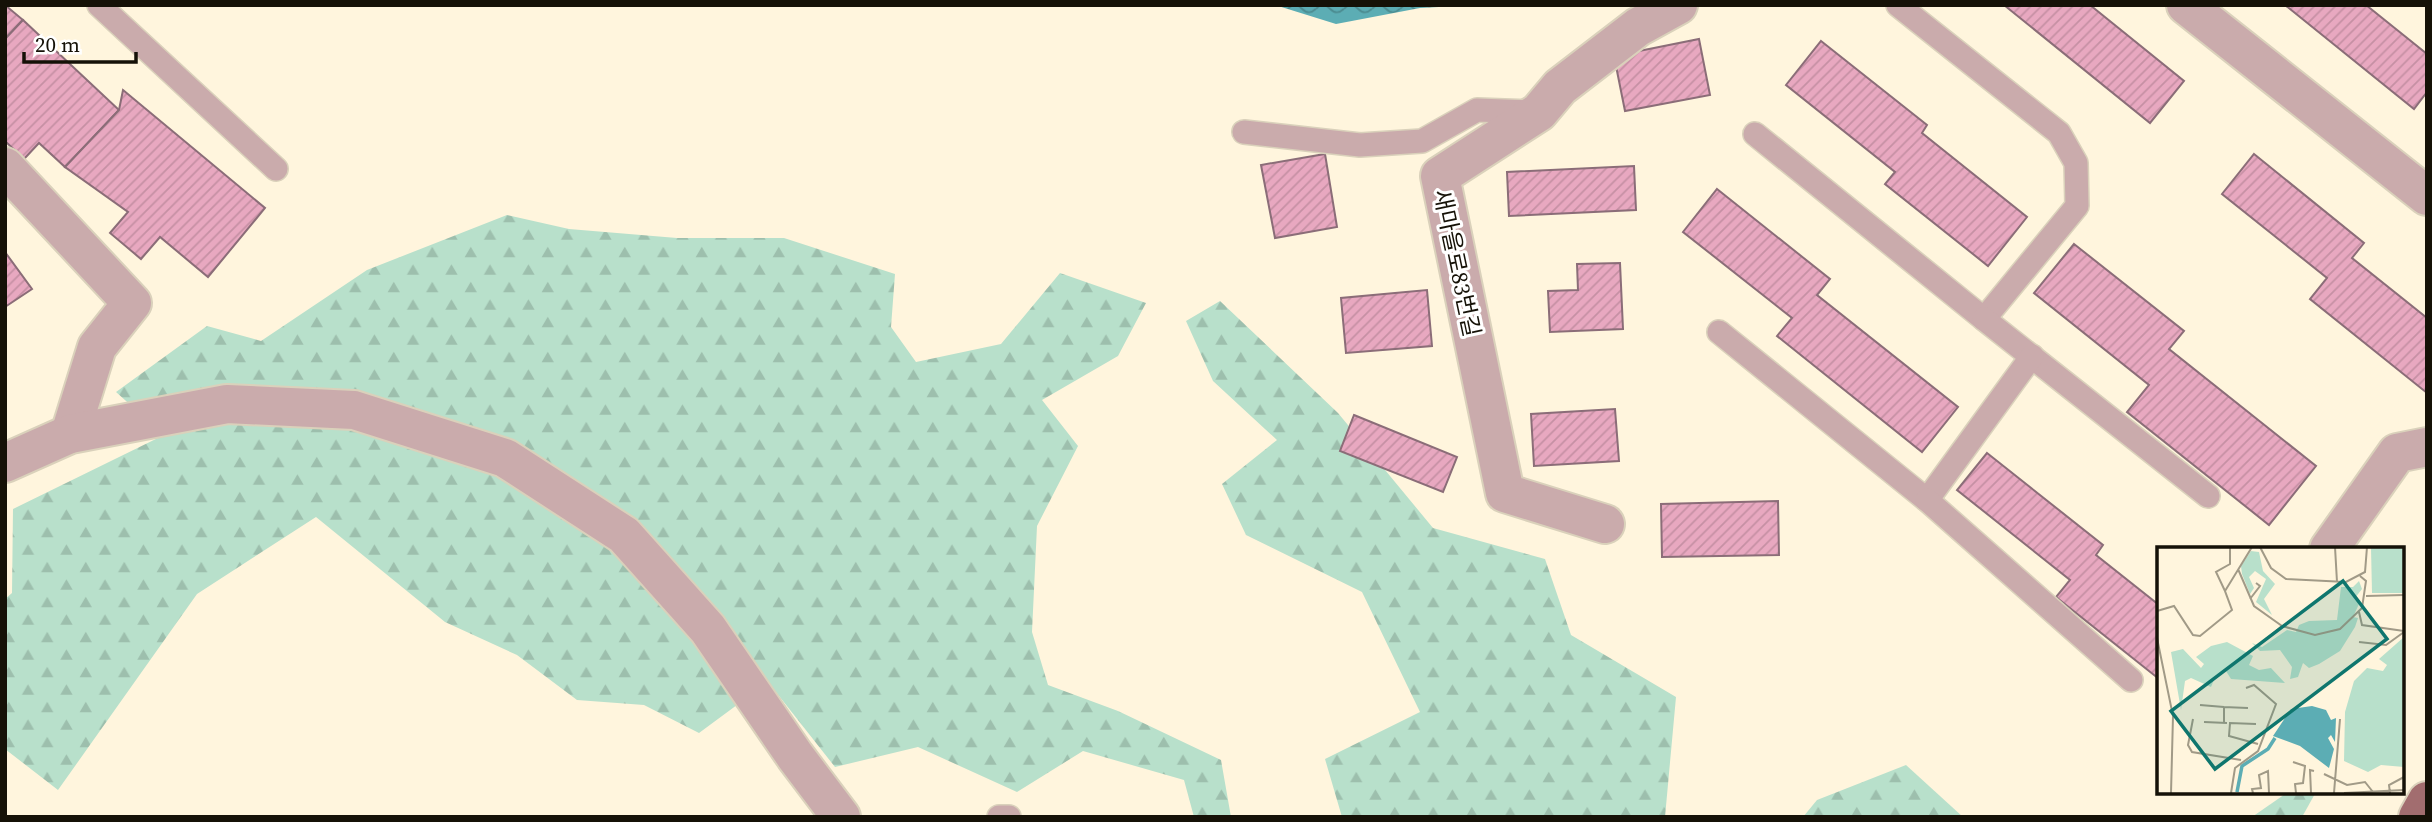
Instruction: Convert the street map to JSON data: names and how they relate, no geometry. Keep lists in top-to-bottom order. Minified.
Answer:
{"streets":{"street":["새마을로83번길"]},"scale_bar":"20 m"}
